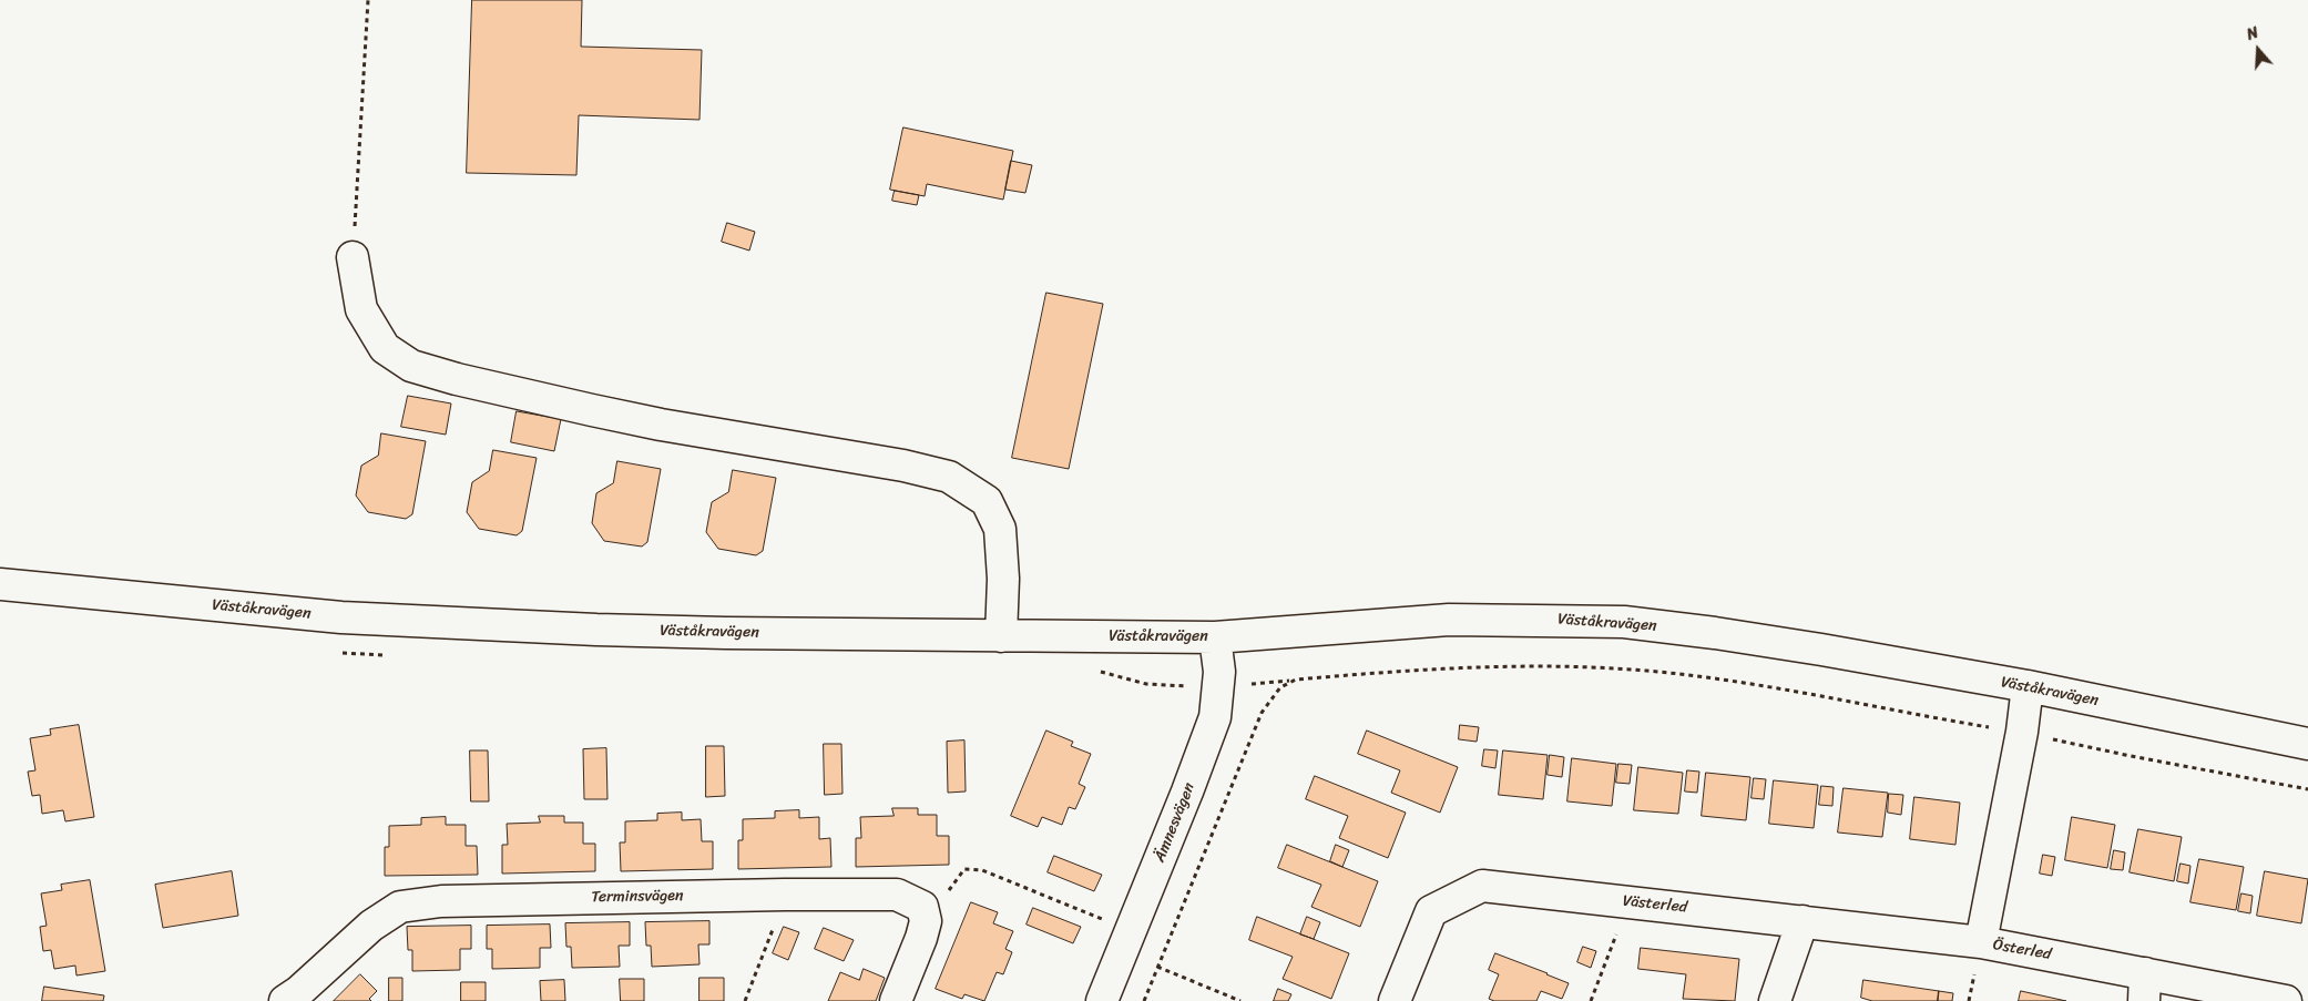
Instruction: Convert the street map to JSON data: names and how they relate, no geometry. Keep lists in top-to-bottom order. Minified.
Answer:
{"streets":{"street":["Väståkravägen","Ämnesvägen","Terminsvägen","Västerled","Österled"]},"crossings":[["Väståkravägen","Ämnesvägen"],["Väståkravägen","Österled"],["Västerled","Österled"]],"north":"top"}
